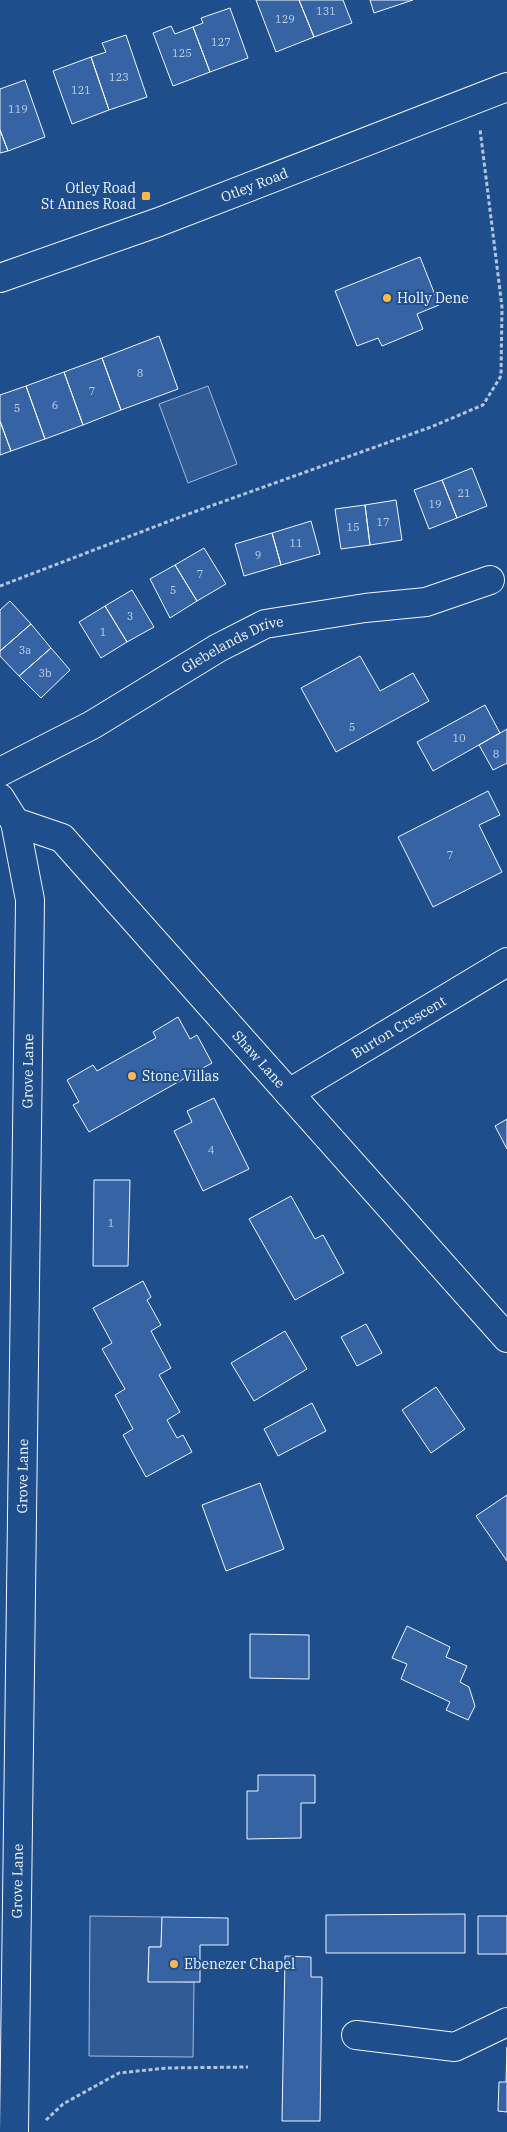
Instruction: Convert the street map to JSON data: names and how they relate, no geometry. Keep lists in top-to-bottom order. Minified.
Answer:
{"streets":{"main road":["Otley Road","Glebelands Drive","Burton Crescent","Shaw Lane","Grove Lane"]},"crossings":[["Burton Crescent","Shaw Lane"],["Shaw Lane","Grove Lane"]],"places":{"transit":["Otley Road St Annes Road"],"other":["Holly Dene","Stone Villas","Ebenezer Chapel"]},"house_numbers":["131","129","127","125","123","121","119","8","7","6","5","21","19","17","15","11","9","7","5","3","1","3a","3b","5","10","8","7","4","1"]}
